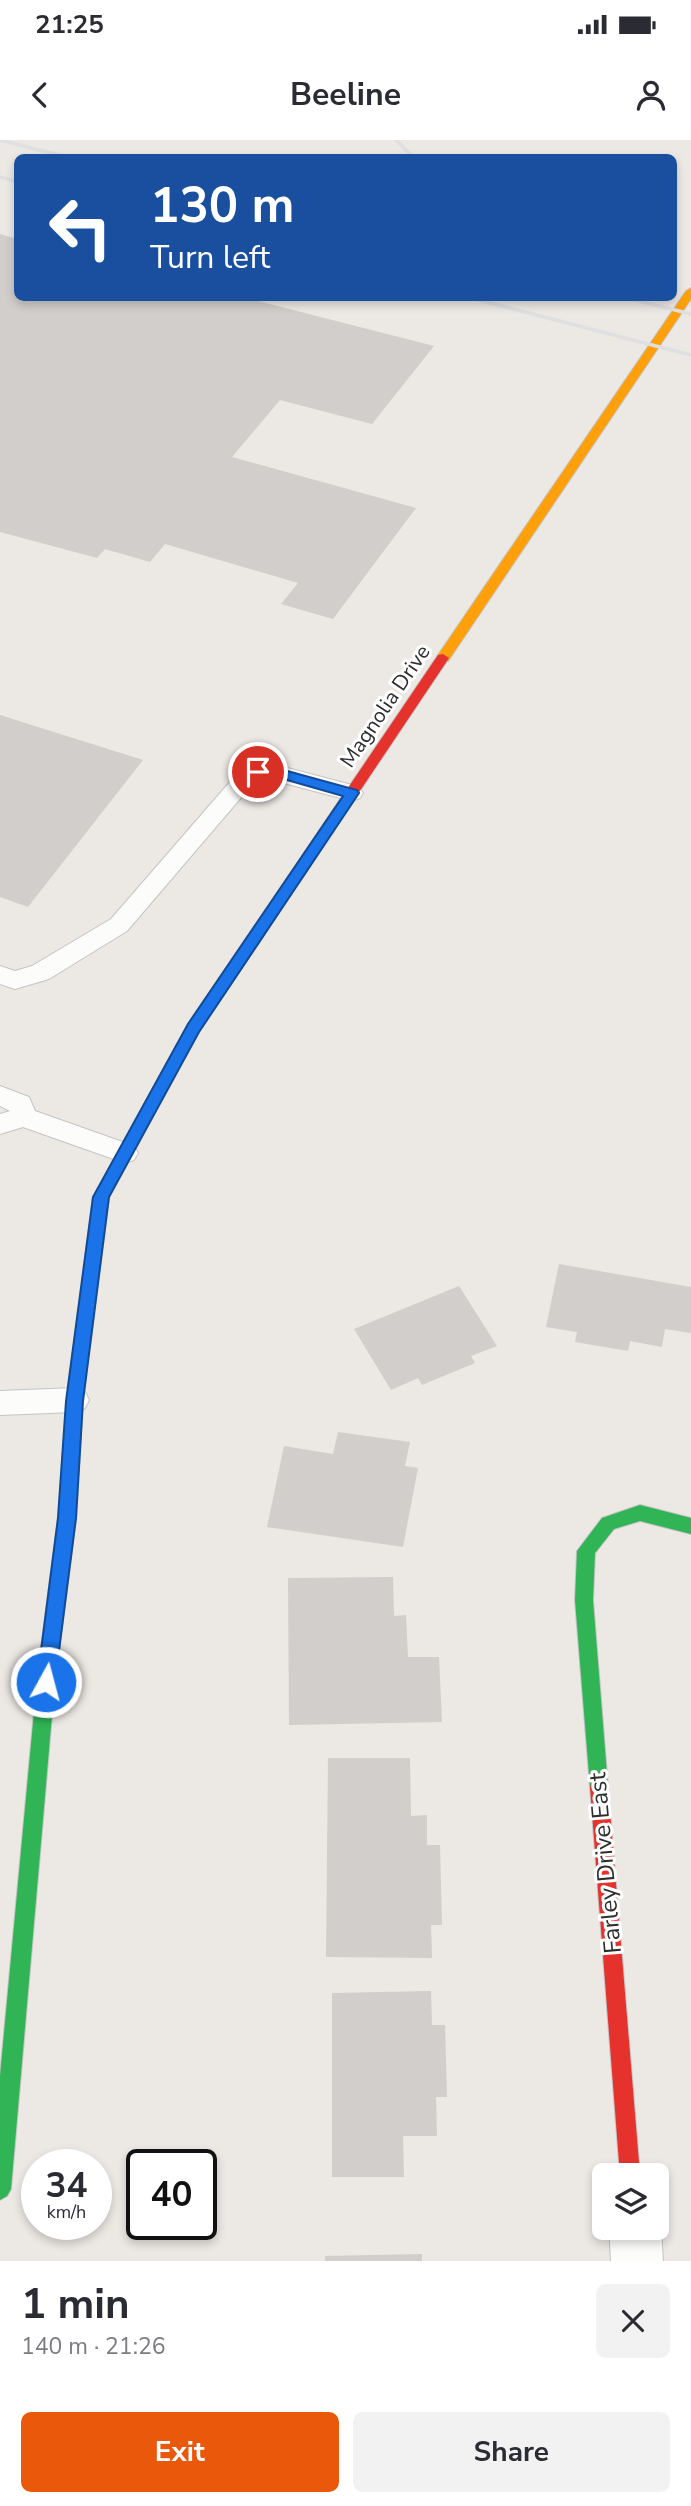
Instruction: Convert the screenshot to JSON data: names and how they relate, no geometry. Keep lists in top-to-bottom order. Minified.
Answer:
{"streets":{"street":["Magnolia Drive","Farley Drive East"]},"page":{"status":"21:25","header":"Beeline","turn":["130 m","Turn left"],"speed":"34 km/h","limit":"40","heading":["1 min","140 m · 21:26"],"buttons":["Exit","Share"]}}
